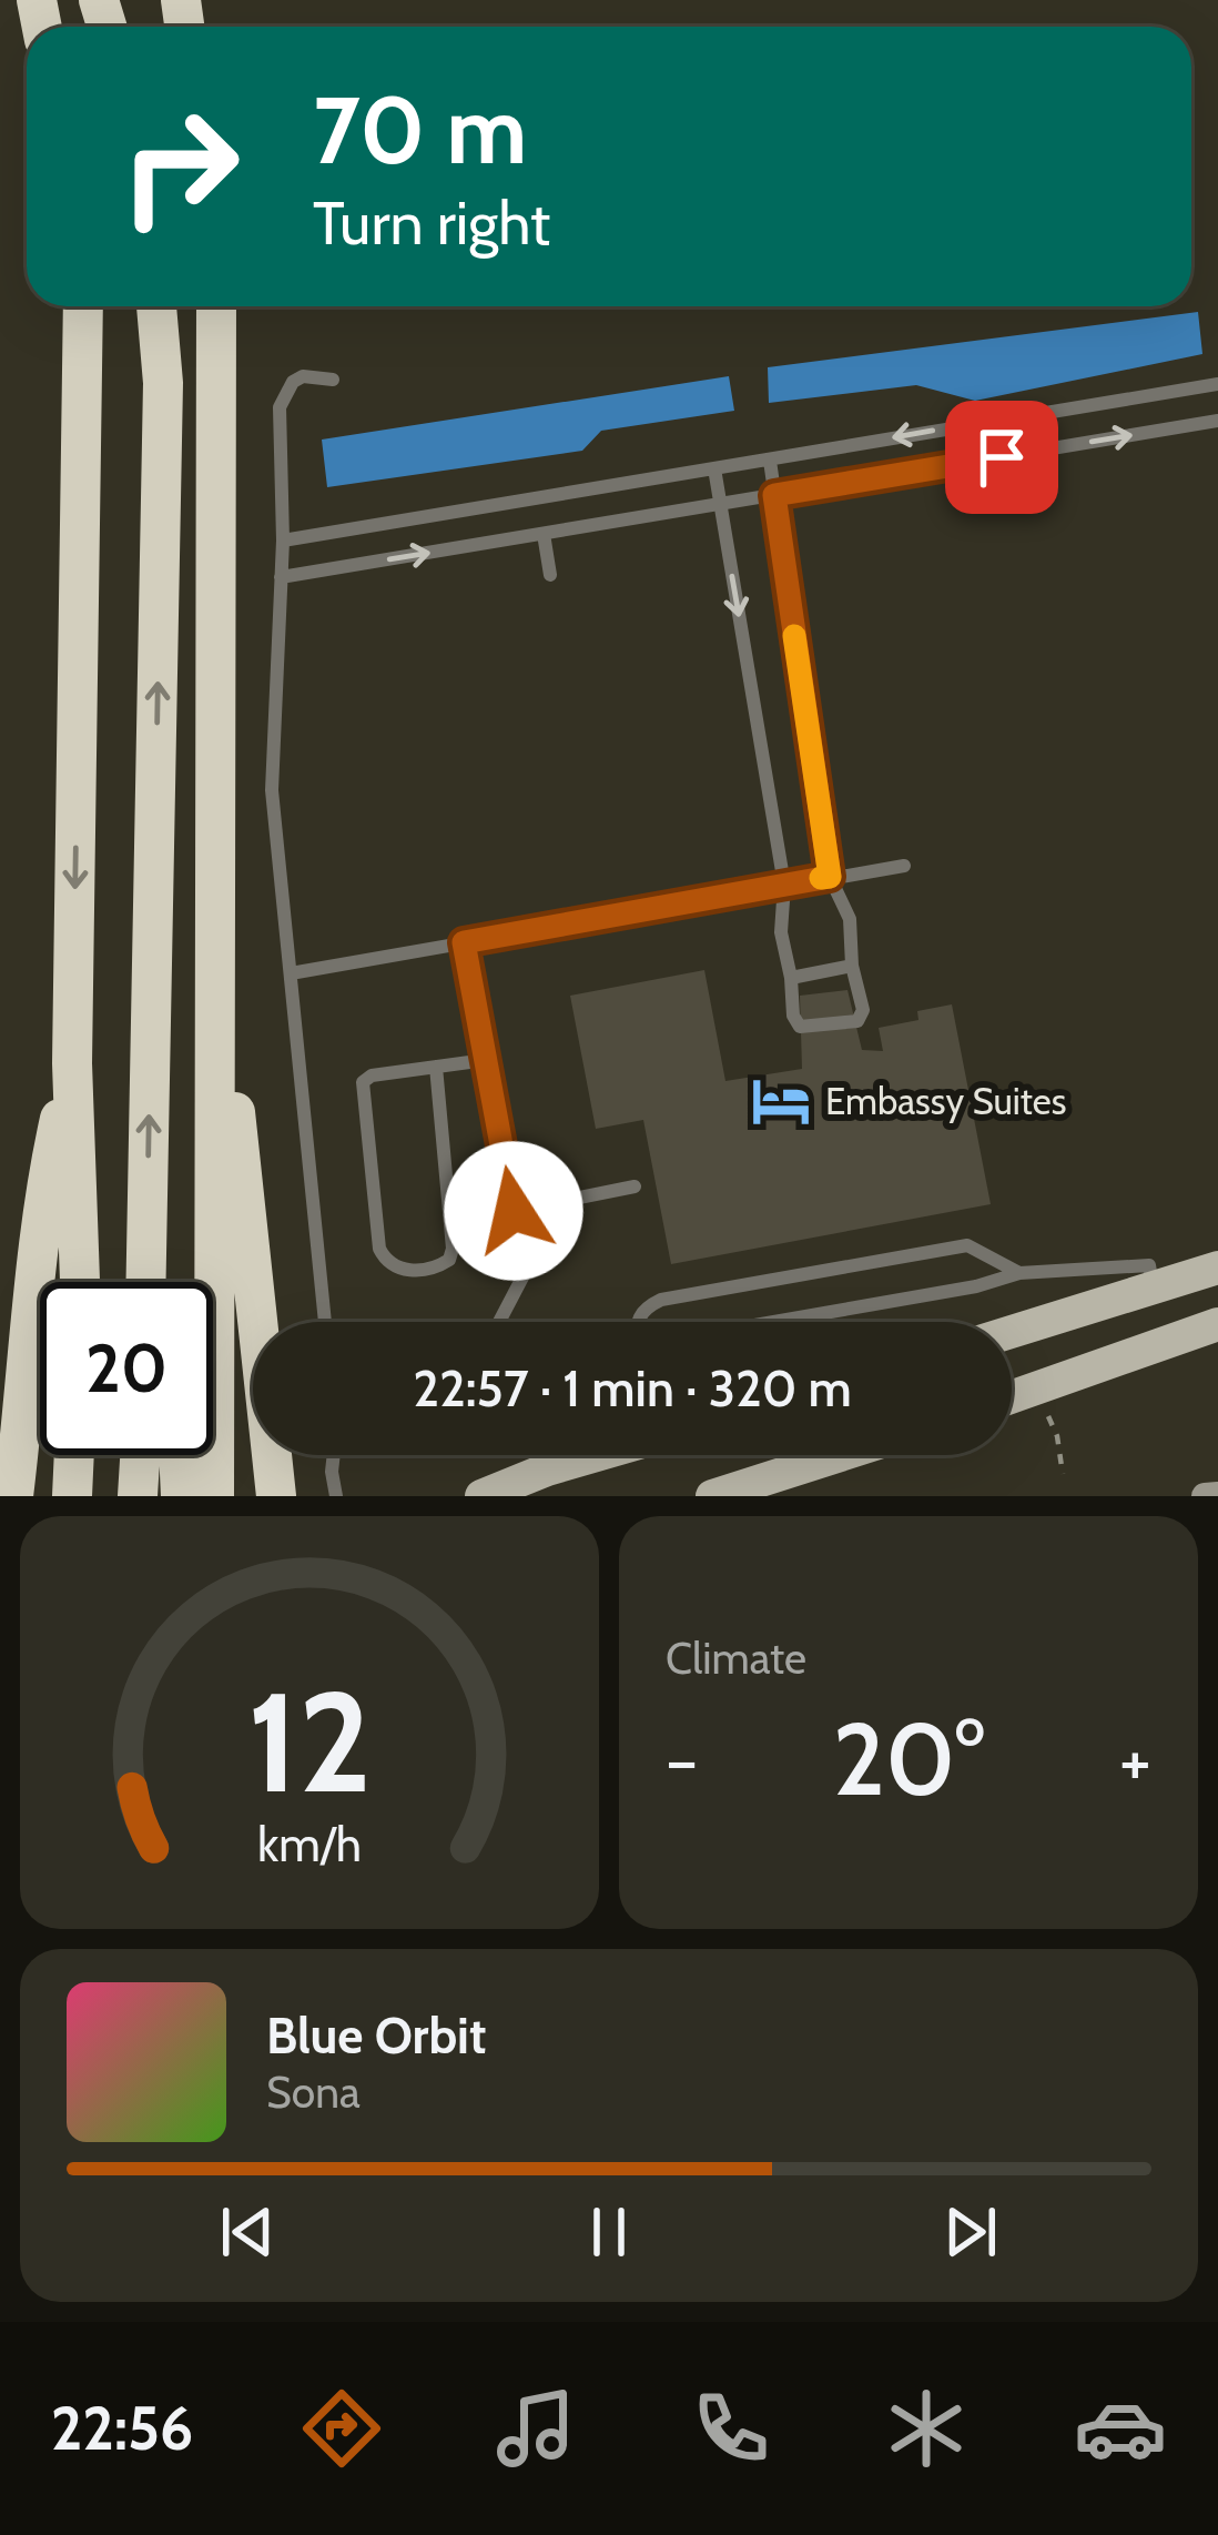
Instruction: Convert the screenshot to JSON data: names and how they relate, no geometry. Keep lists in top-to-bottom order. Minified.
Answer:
{"places":{"hotel":["Embassy Suites"]},"page":{"turn":["70 m","Turn right"],"limit":"20","trip":"22:57 · 1 min · 320 m","tile":"Climate","heat":["−","20°","+"],"song":["Blue Orbit","Sona"],"tabs":"22:56","gauge":["12","km/h"]}}
